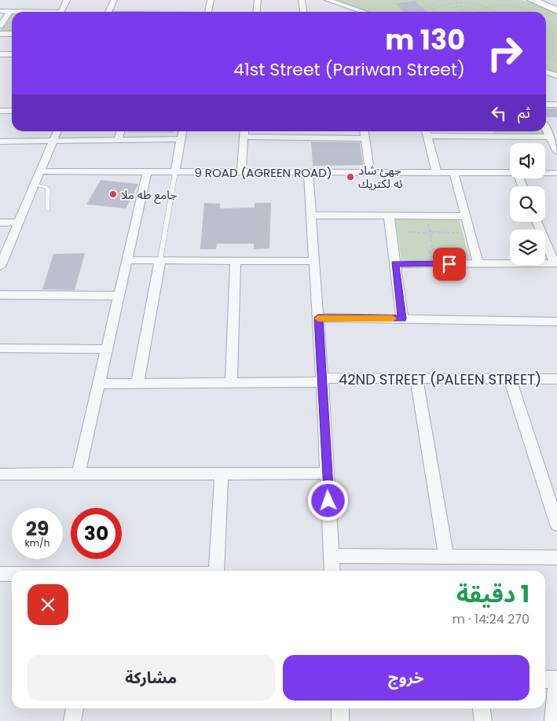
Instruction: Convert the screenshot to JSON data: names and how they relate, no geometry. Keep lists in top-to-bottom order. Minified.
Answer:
{"streets":{"street":["9 ROAD (AGREEN ROAD)","42ND STREET (PALEEN STREET)"]},"places":["جهئ شاد ئه لكتريك","جامع طه ملا"],"page":{"turn":["130 m","41st Street (Pariwan Street)"],"then":"ثم","speed":"29 km/h","limit":"30","heading":["1 دقيقة","270 m · 14:24"],"buttons":["خروج","مشاركة"]}}
